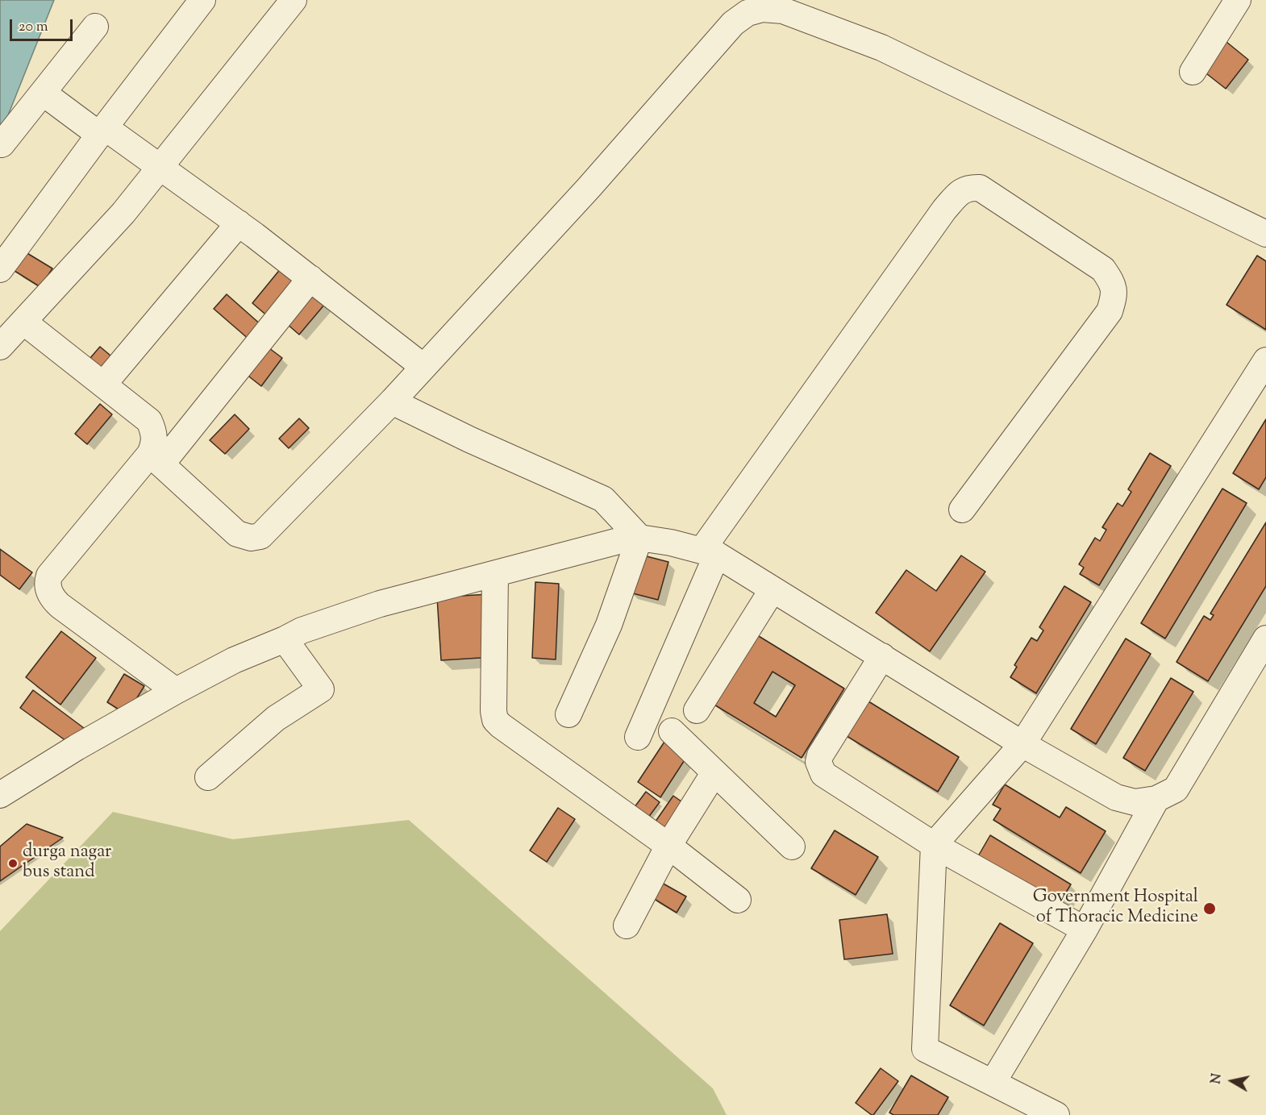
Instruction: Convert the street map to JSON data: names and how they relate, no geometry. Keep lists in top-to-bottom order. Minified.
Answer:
{"places":["durga nagar bus stand","Government Hospital of Thoracic Medicine"],"scale_bar":"20 m","north":"left"}
